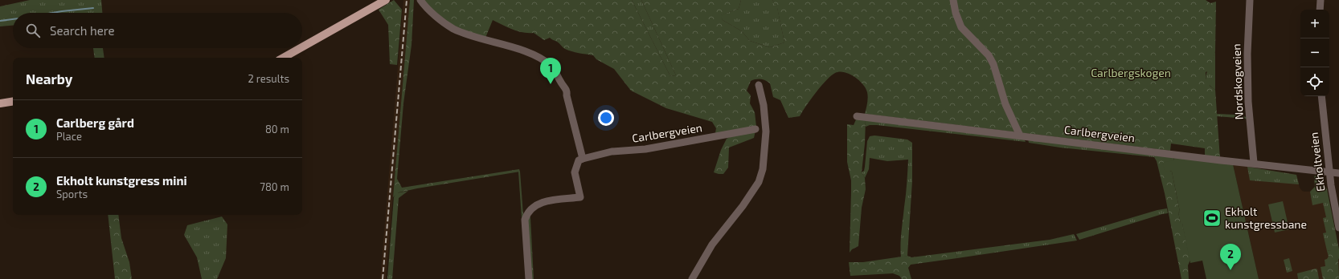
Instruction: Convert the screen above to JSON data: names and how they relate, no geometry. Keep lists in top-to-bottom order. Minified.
{"streets":{"street":["Nordskogveien","Carlbergveien","Ekholtveien"]},"crossings":[["Nordskogveien","Carlbergveien"],["Carlbergveien","Ekholtveien"]],"parks":["Carlbergskogen"],"places":{"sports":["Ekholt kunstgressbane"]},"page":{"map_buttons":["+","−"],"search":"Search here","pins":["1","2"],"heading":["Nearby","2 results"],"list":[{"mark":"1","name":"Carlberg gård","note":"Place","value":"80 m"},{"mark":"2","name":"Ekholt kunstgress mini","note":"Sports","value":"780 m"}]}}
